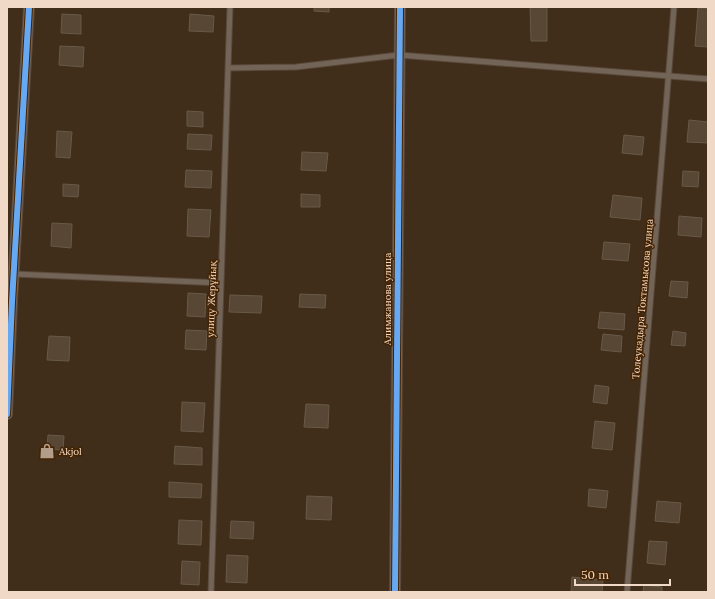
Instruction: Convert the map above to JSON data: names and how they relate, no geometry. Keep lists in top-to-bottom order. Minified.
{"streets":{"street":["Алимжанова улица"],"lane":["улицу Жерұйық","Толеукадыра Токтамысова улица"]},"places":{"shop":["Akjol"]},"scale_bar":"50 m"}
